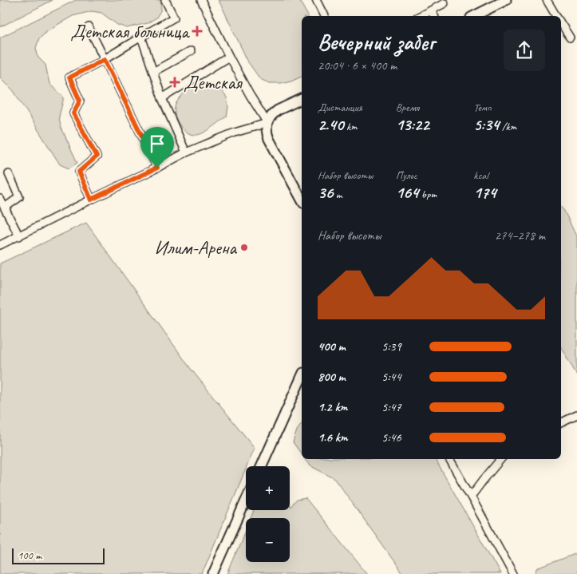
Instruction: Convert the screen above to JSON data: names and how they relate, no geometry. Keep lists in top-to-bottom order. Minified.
{"places":{"health":["Детская больница","Детская"],"other":["Илим-Арена"]},"scale_bar":"100 m","page":{"heading":["Вечерний забег","20:04 · 6 × 400 m"],"stats":[["Дистанция","2.40 km"],["Время","13:22"],["Темп","5:34 /km"],["Набор высоты","36 m"],["Пульс","164 bpm"],["kcal","174"]],"chart":["Набор высоты","274–278 m"],"list":[{"name":"400 m","note":"5:39"},{"name":"800 m","note":"5:44"},{"name":"1.2 km","note":"5:47"},{"name":"1.6 km","note":"5:46"}],"map_buttons":["+","−"],"scale":"100 m"}}
